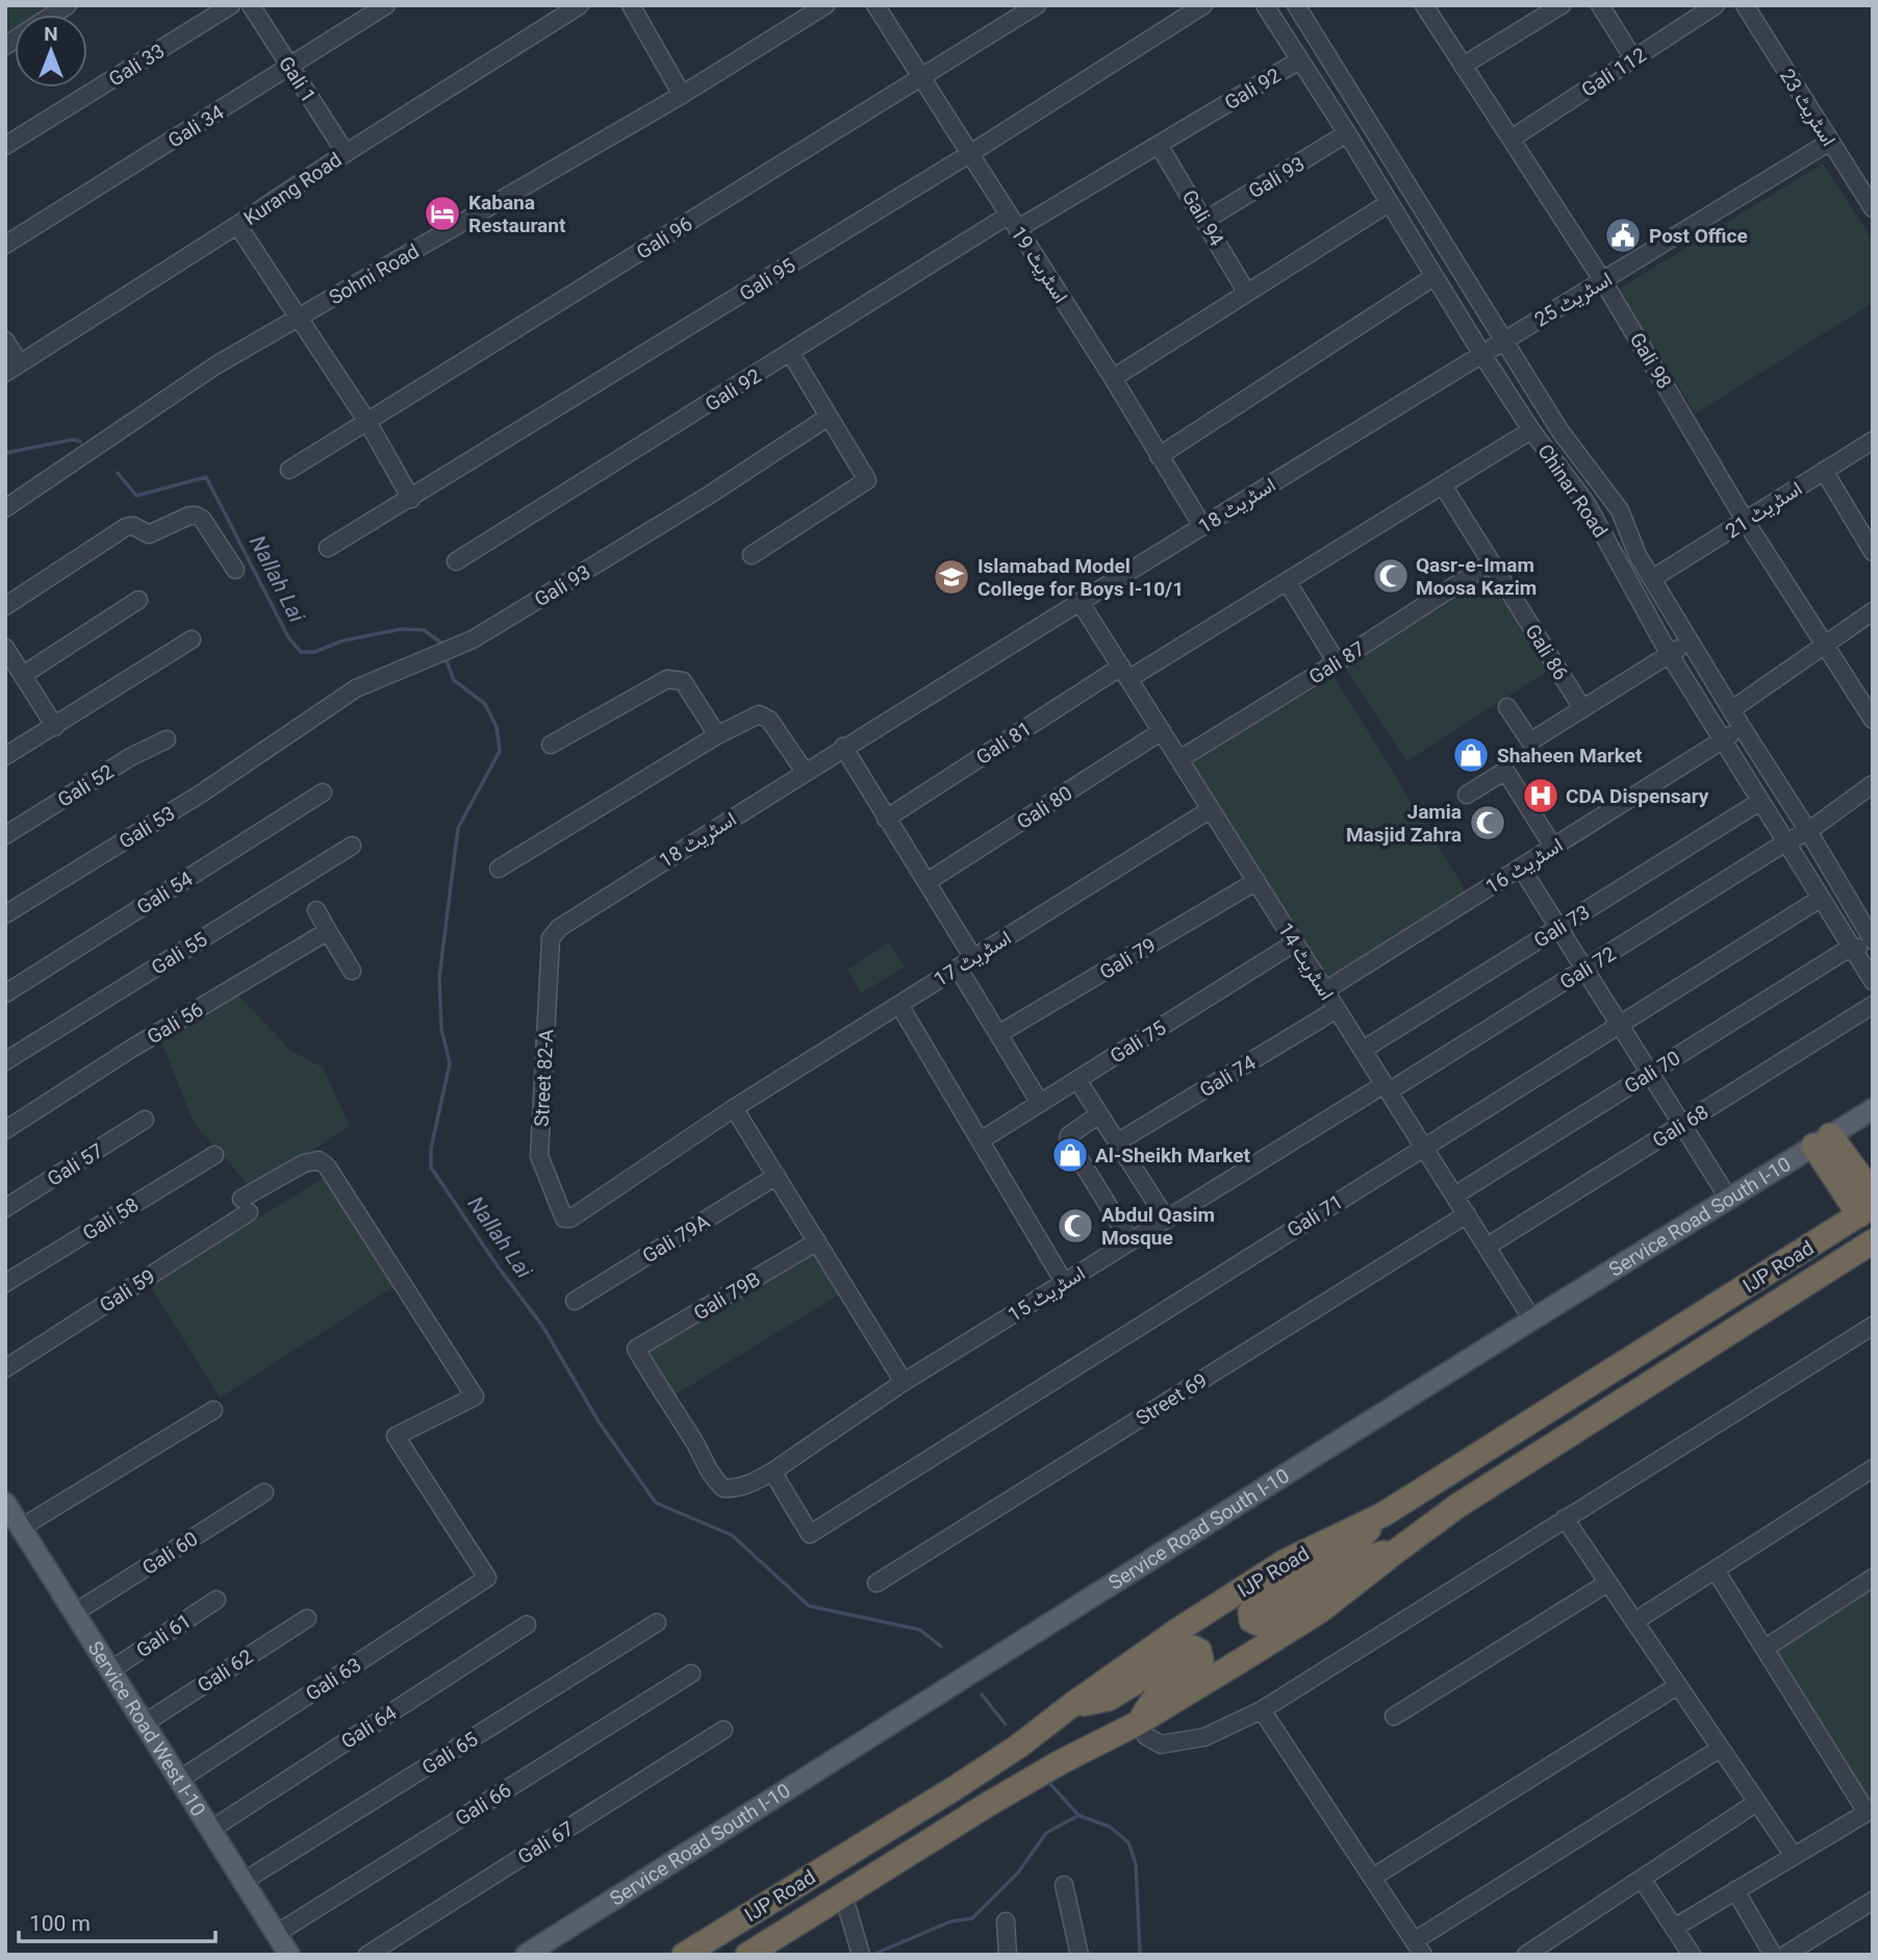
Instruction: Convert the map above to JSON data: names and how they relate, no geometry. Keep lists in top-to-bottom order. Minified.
{"streets":{"highway":["IJP Road"],"main road":["Service Road South I-10","Service Road West I-10"],"street":["Gali 33","Gali 112","Gali 1","Gali 92","اسٹریٹ 23","Gali 34","Gali 93","Kurang Road","Gali 94","Gali 96","اسٹریٹ 19","Sohni Road","Gali 95","اسٹریٹ 25","Gali 98","Chinar Road","اسٹریٹ 18","اسٹریٹ 21","Gali 86","Gali 87","Gali 81","Gali 52","Gali 80","Gali 53","اسٹریٹ 16","Gali 54","Gali 73","Gali 55","اسٹریٹ 17","Gali 79","اسٹریٹ 14","Gali 72","Gali 56","Gali 75","Gali 70","Gali 74","Street 82-A","Gali 68","Gali 57","Gali 71","Gali 58","Gali 79A","Gali 59","اسٹریٹ 15","Gali 79B","Street 69","Gali 60","Gali 61","Gali 62","Gali 63","Gali 64","Gali 65","Gali 66","Gali 67"]},"crossings":[["Gali 112","Gali 98"],["Gali 1","Gali 34"],["Gali 1","Kurang Road"],["Gali 92","Gali 94"],["Gali 92","اسٹریٹ 19"],["Gali 92","Chinar Road"],["اسٹریٹ 23","اسٹریٹ 25"],["Gali 93","Gali 94"],["Gali 93","Chinar Road"],["Gali 93","Gali 53"],["Gali 96","اسٹریٹ 19"],["اسٹریٹ 19","Gali 95"],["اسٹریٹ 19","اسٹریٹ 18"],["اسٹریٹ 25","Gali 98"],["اسٹریٹ 25","Chinar Road"],["اسٹریٹ 25","اسٹریٹ 18"],["Gali 98","اسٹریٹ 21"],["Chinar Road","اسٹریٹ 18"],["Chinar Road","اسٹریٹ 21"],["Chinar Road","Gali 81"],["Chinar Road","اسٹریٹ 16"],["Chinar Road","Gali 73"],["Chinar Road","Gali 72"],["Chinar Road","Gali 70"],["Chinar Road","Gali 71"],["اسٹریٹ 18","اسٹریٹ 14"],["اسٹریٹ 18","Street 82-A"],["Gali 86","Gali 87"],["Gali 86","Gali 81"],["Gali 87","اسٹریٹ 14"],["Gali 81","اسٹریٹ 14"],["Gali 80","اسٹریٹ 14"],["اسٹریٹ 16","اسٹریٹ 14"],["Gali 73","اسٹریٹ 14"],["اسٹریٹ 17","اسٹریٹ 14"],["اسٹریٹ 17","Street 82-A"],["Gali 79","اسٹریٹ 14"],["اسٹریٹ 14","Gali 72"],["اسٹریٹ 14","Gali 75"],["اسٹریٹ 14","Gali 70"],["اسٹریٹ 14","Gali 74"],["اسٹریٹ 14","Gali 68"],["اسٹریٹ 14","Gali 71"],["اسٹریٹ 14","Service Road South I-10"],["اسٹریٹ 14","اسٹریٹ 15"],["اسٹریٹ 14","Street 69"],["Gali 72","اسٹریٹ 15"],["Gali 71","اسٹریٹ 15"],["Gali 59","Gali 63"],["اسٹریٹ 15","Gali 79B"],["Gali 60","Service Road West I-10"],["Gali 61","Service Road West I-10"],["Gali 62","Service Road West I-10"],["Gali 63","Service Road West I-10"],["Gali 64","Service Road West I-10"],["Service Road West I-10","Gali 65"],["Service Road West I-10","Gali 66"]],"water":["Nallah Lai"],"places":{"hotel":["Kabana Restaurant"],"public building":["Post Office"],"mosque":["Qasr-e-Imam Moosa Kazim","Jamia Masjid Zahra","Abdul Qasim Mosque"],"school or university":["Islamabad Model College for Boys I-10/1"],"shop":["Shaheen Market","Al-Sheikh Market"],"hospital":["CDA Dispensary"]},"scale_bar":"100 m","north":"top"}
